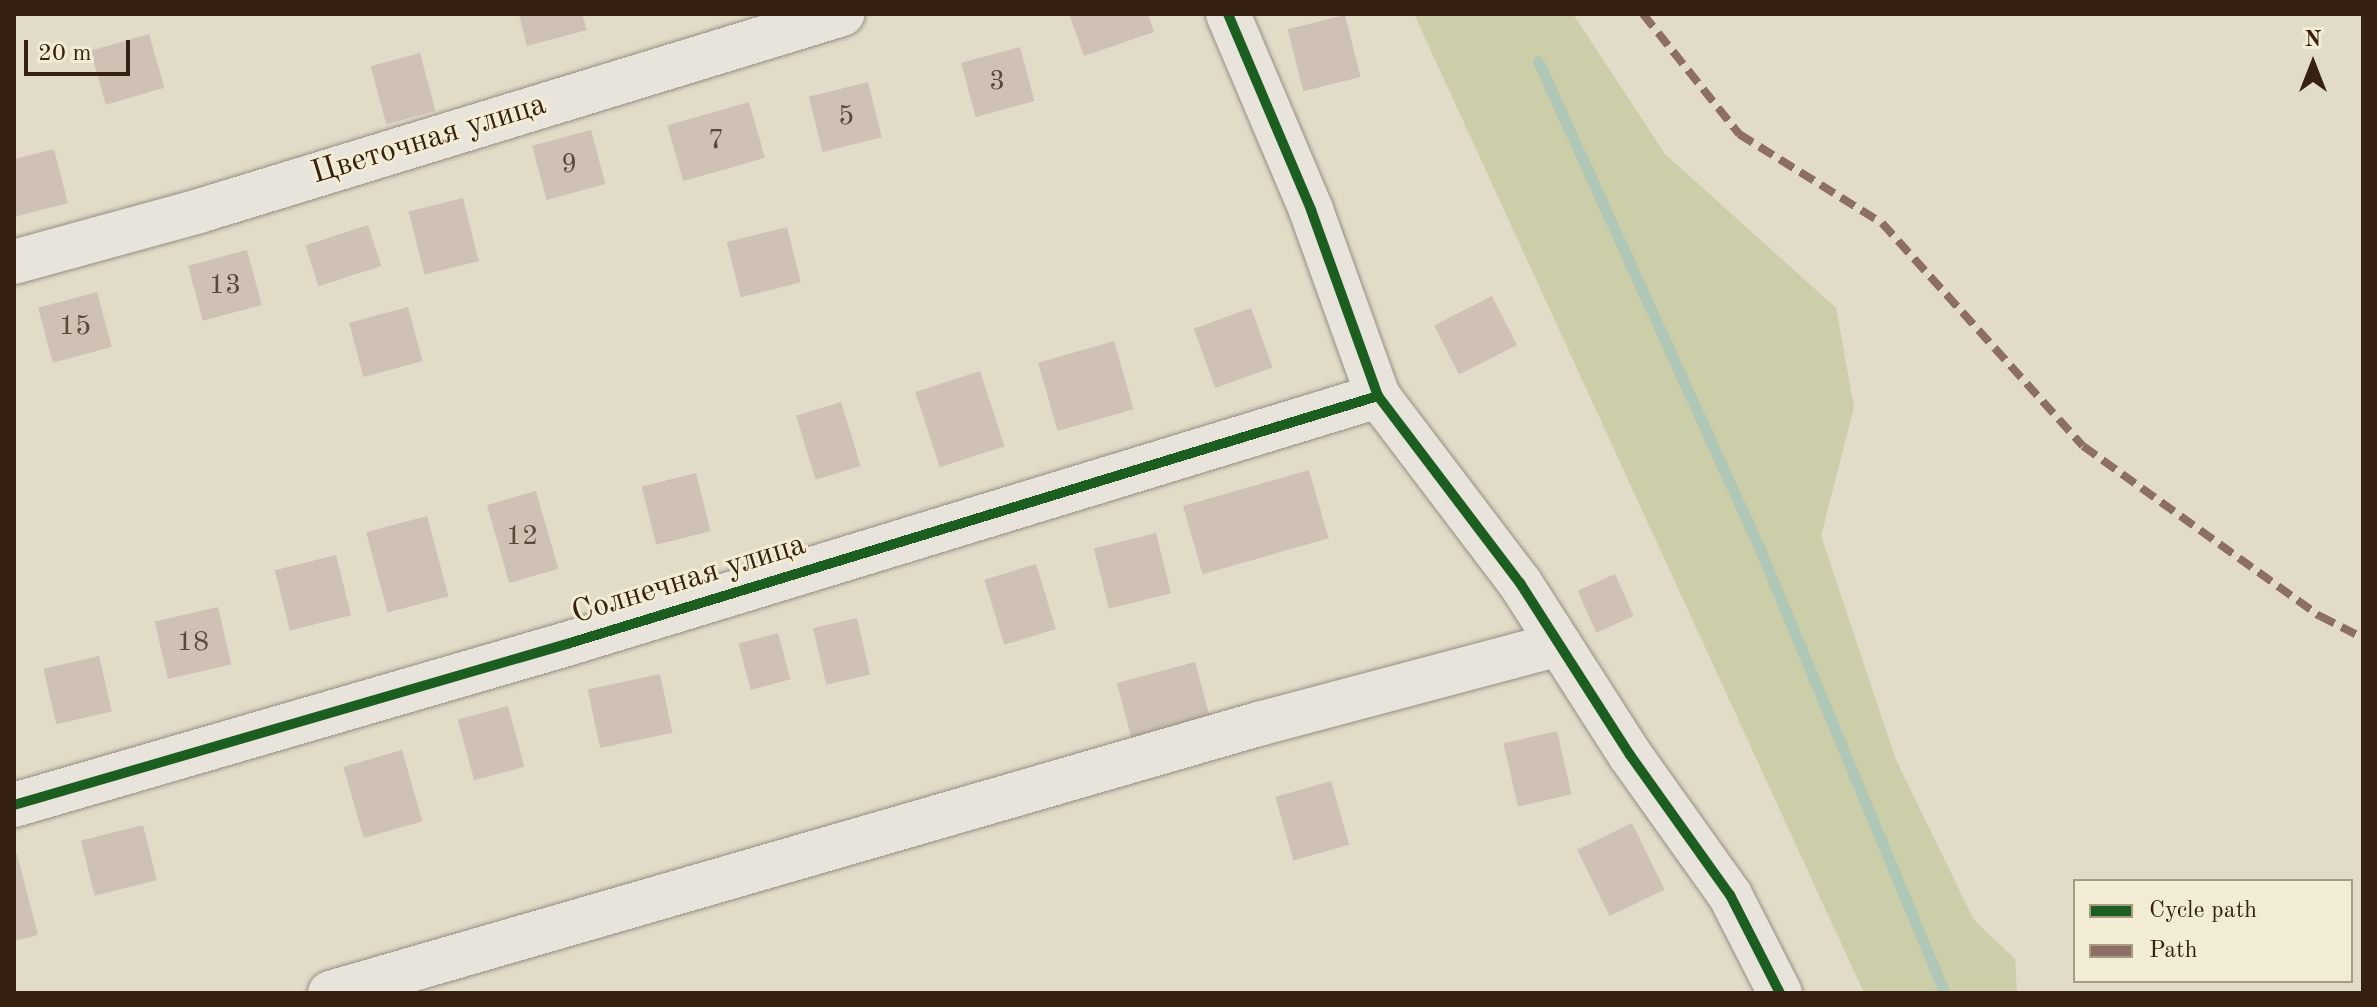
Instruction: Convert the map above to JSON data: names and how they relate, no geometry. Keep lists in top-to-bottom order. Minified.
{"streets":{"street":["Цветочная улица","Солнечная улица"]},"house_numbers":["3","5","7","9","13","15","12","18"],"legend":["Cycle path","Path"],"scale_bar":"20 m","north":"top"}
